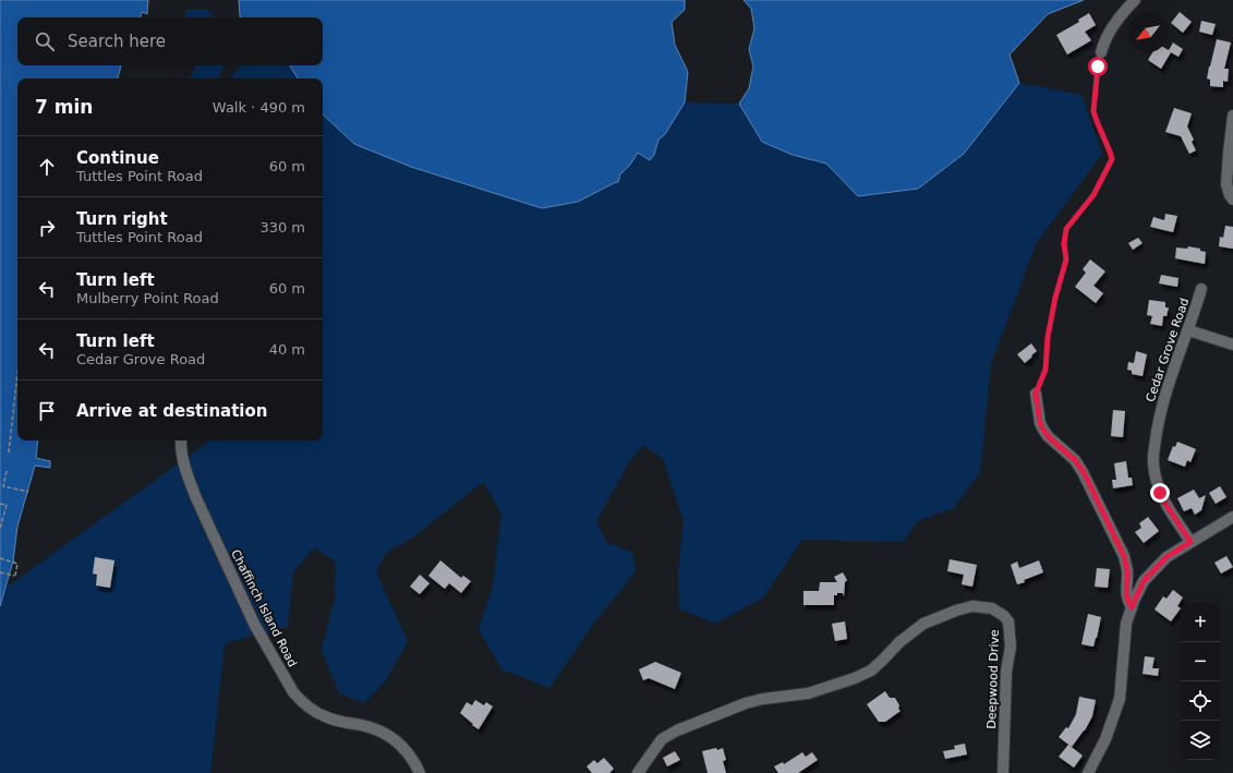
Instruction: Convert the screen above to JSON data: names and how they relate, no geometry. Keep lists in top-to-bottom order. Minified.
{"streets":{"street":["Cedar Grove Road","Chaffinch Island Road","Deepwood Drive"]},"north":"bottom left","page":{"search":"Search here","heading":["7 min","Walk · 490 m"],"list":[["Continue","Tuttles Point Road","60 m"],["Turn right","Tuttles Point Road","330 m"],["Turn left","Mulberry Point Road","60 m"],["Turn left","Cedar Grove Road","40 m"],"Arrive at destination"],"map_buttons":["+","−"]}}
